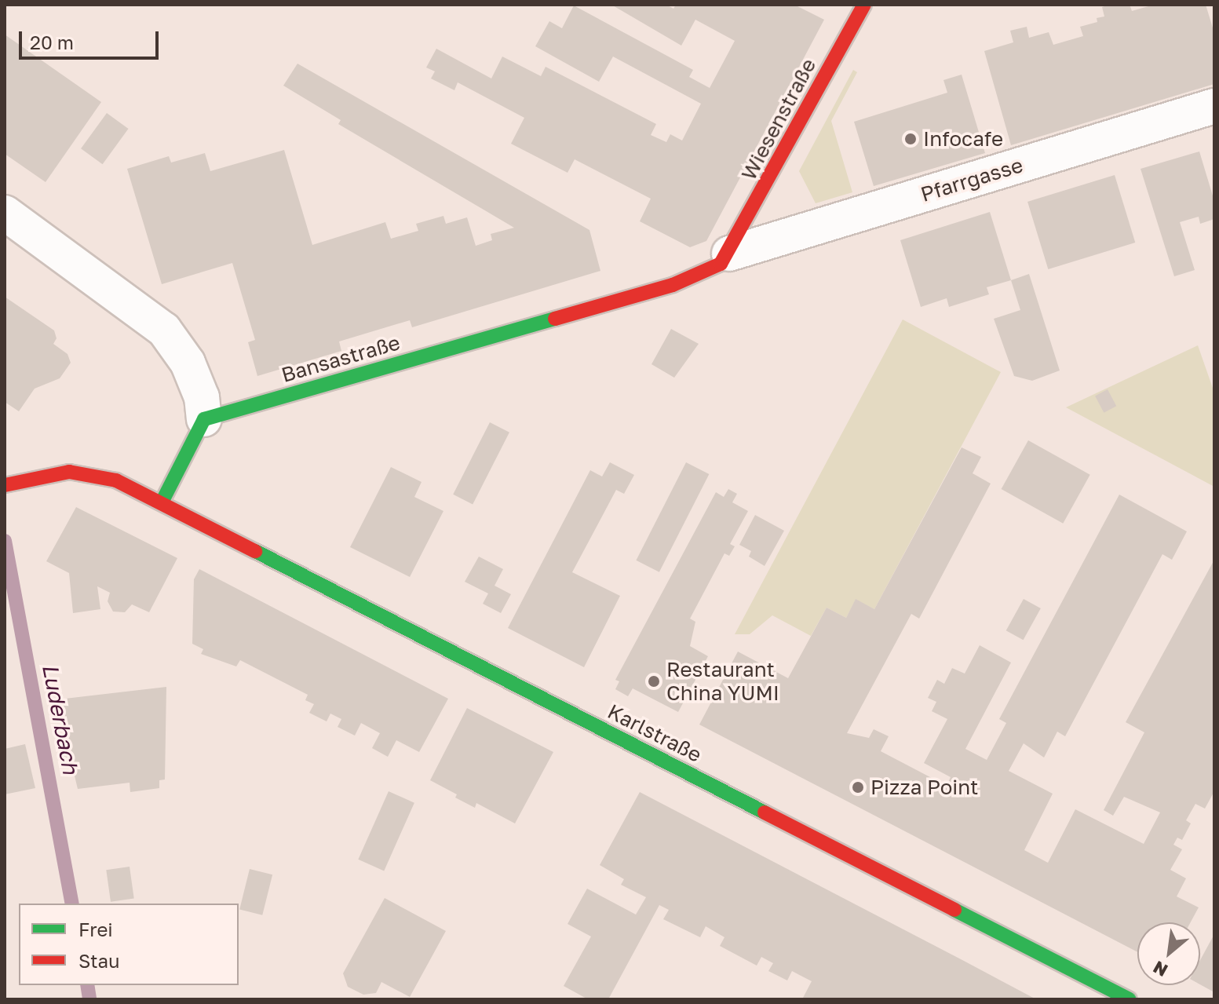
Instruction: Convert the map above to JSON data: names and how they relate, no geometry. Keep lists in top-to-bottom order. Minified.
{"streets":{"street":["Wiesenstraße","Pfarrgasse","Bansastraße","Karlstraße"]},"crossings":[["Wiesenstraße","Pfarrgasse"],["Wiesenstraße","Bansastraße"],["Pfarrgasse","Bansastraße"]],"water":["Luderbach"],"places":["Infocafe","Restaurant China YUMI","Pizza Point"],"legend":["Frei","Stau"],"scale_bar":"20 m","north":"bottom left"}
